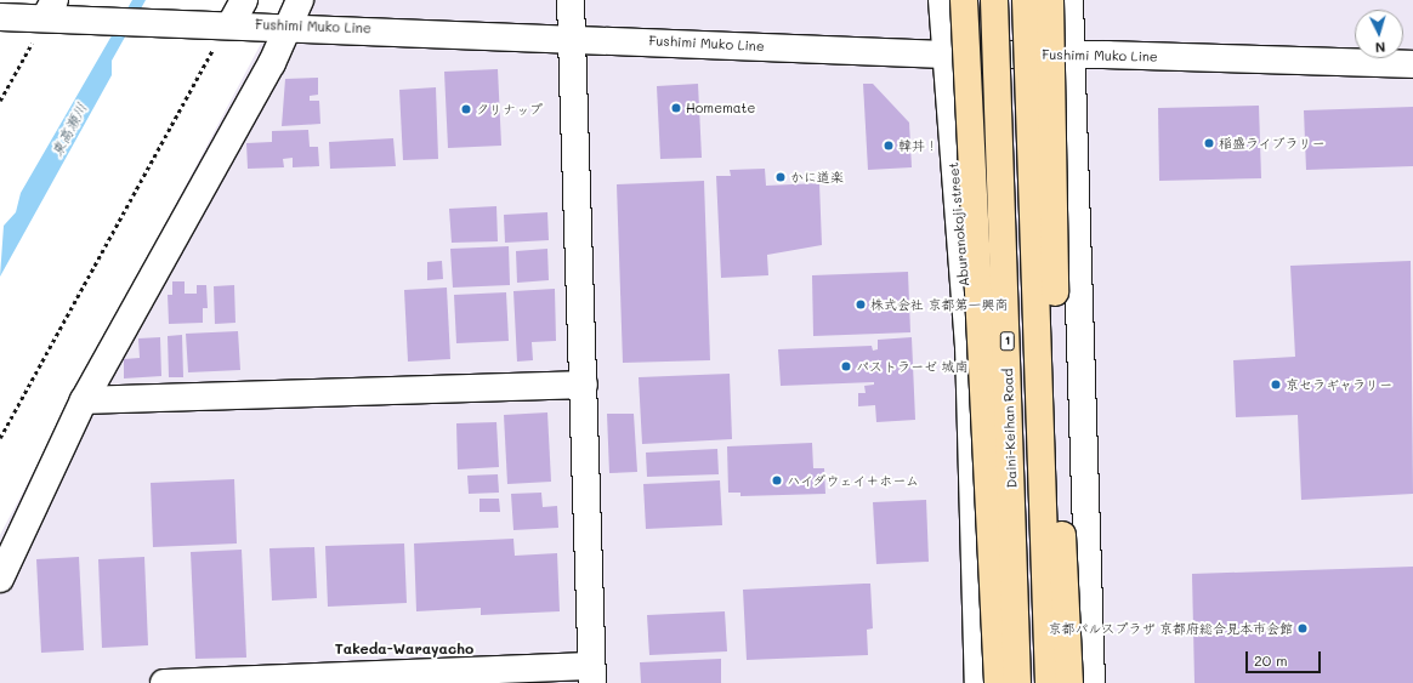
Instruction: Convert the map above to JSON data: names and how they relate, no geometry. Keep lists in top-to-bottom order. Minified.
{"streets":{"highway":["1","Daini-Keihan Road"],"street":["Fushimi Muko Line","Aburanokoji street"]},"crossings":[["Fushimi Muko Line","Aburanokoji street"]],"districts":["Takeda-Warayacho"],"water":["東高瀬川"],"places":["Homemate","クリナップ","稲盛ライブラリー","韓丼！","かに道楽","株式会社 京都第一興商","パストラーゼ 城南","京セラギャラリー","ハイダウェイ＋ホーム","京都パルスプラザ 京都府総合見本市会館"],"scale_bar":"20 m","north":"bottom"}
